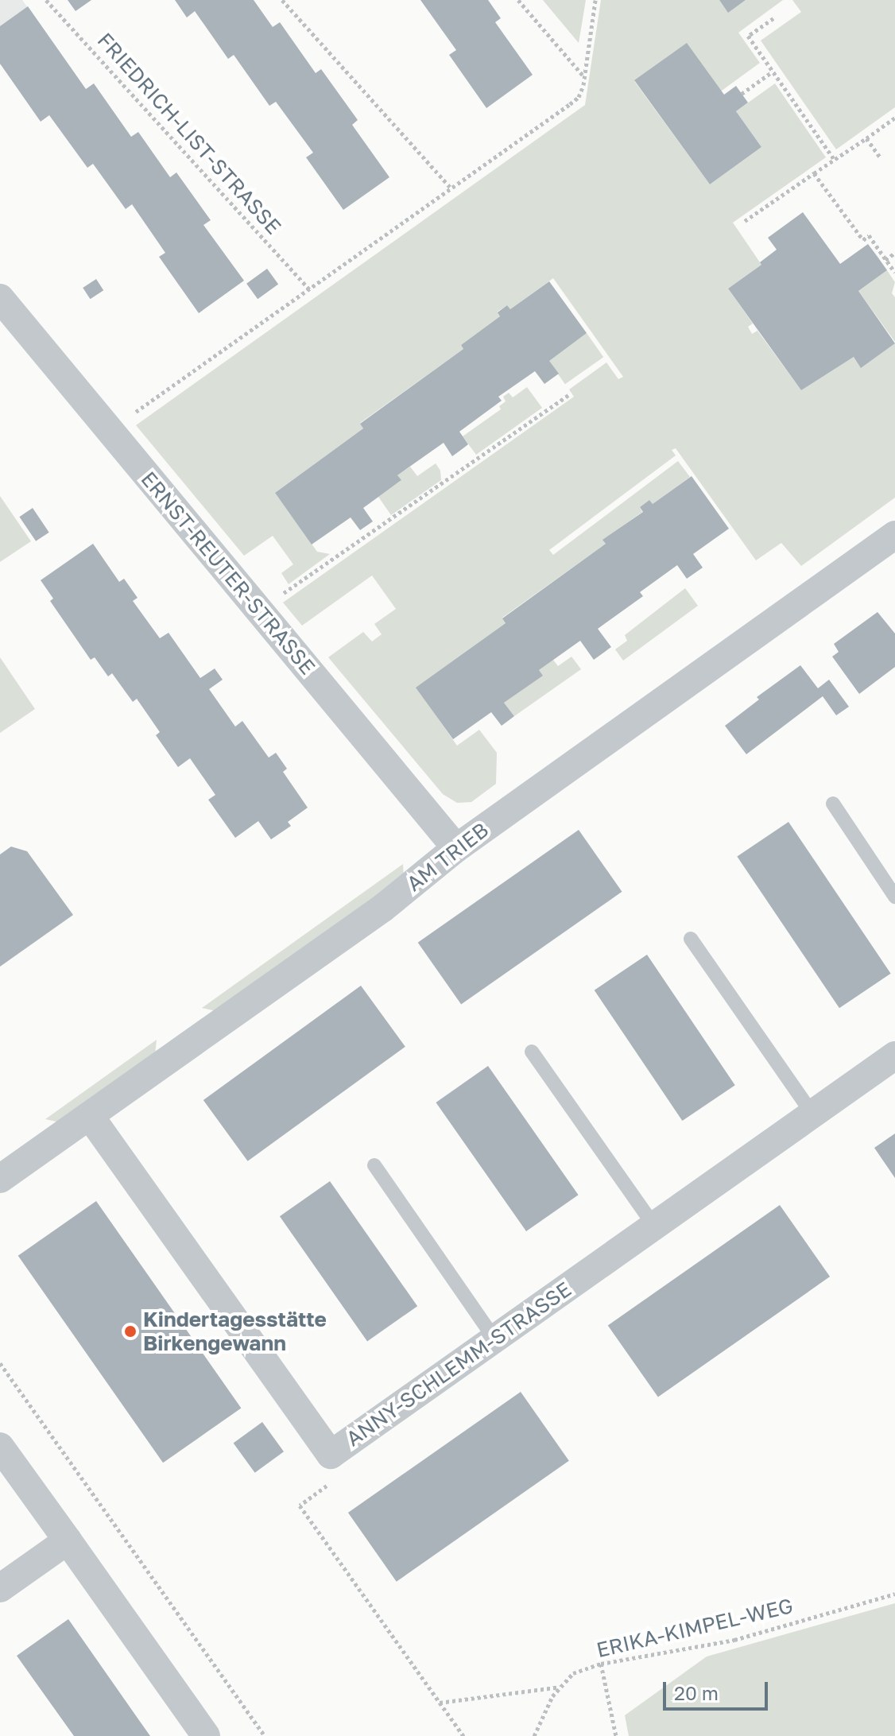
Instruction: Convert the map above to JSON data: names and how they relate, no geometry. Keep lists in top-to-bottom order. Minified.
{"streets":{"street":["ERNST-REUTER-STRASSE","AM TRIEB","ANNY-SCHLEMM-STRASSE"],"path":["FRIEDRICH-LIST-STRASSE","ERIKA-KIMPEL-WEG"]},"crossings":[["ERNST-REUTER-STRASSE","AM TRIEB"],["AM TRIEB","ANNY-SCHLEMM-STRASSE"]],"places":["Kindertagesstätte Birkengewann"],"scale_bar":"20 m"}
